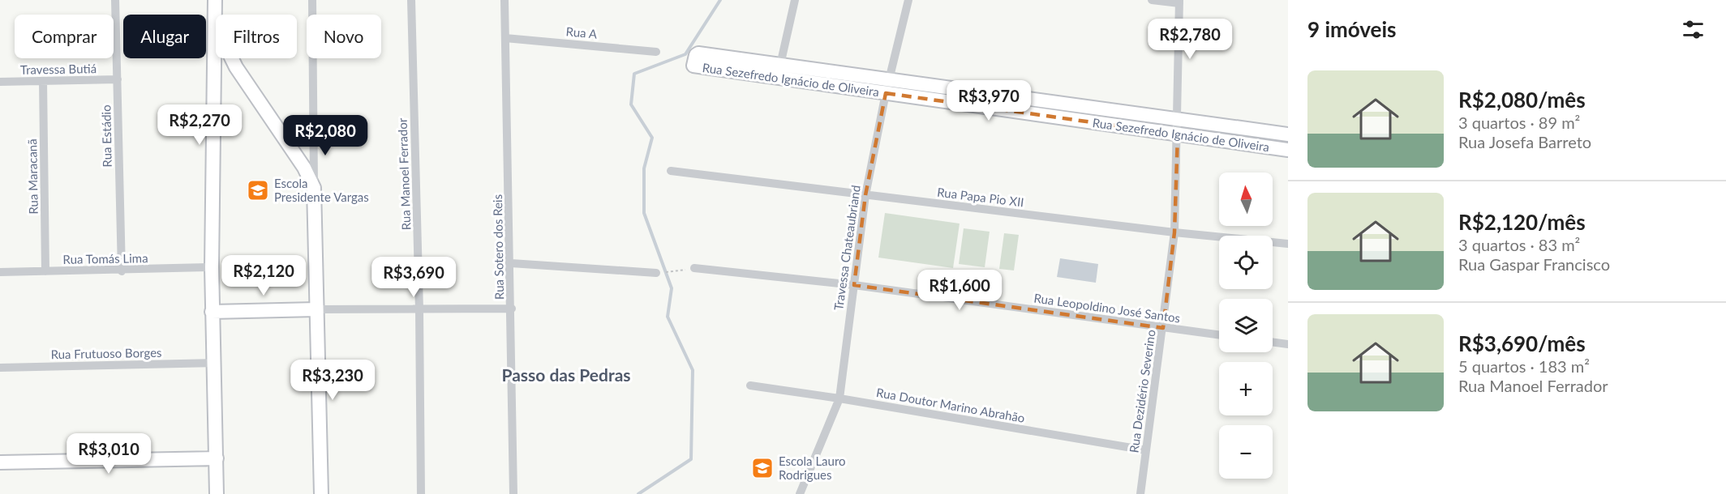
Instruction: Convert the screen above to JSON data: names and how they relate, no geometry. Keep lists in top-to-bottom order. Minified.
{"streets":{"street":["Rua A","Travessa Butiá","Rua Sezefredo Ignácio de Oliveira","Rua Estádio","Rua Manoel Ferrador","Rua Maracanã","Rua Papa Pio XII","Rua Sotero dos Reis","Travessa Chateaubriand","Rua Tomás Lima","Rua Leopoldino José Santos","Rua Frutuoso Borges","Rua Dezidério Severino","Rua Doutor Marino Abrahão"]},"crossings":[["Rua A","Rua Sotero dos Reis"],["Travessa Butiá","Rua Estádio"],["Travessa Butiá","Rua Maracanã"],["Rua Sezefredo Ignácio de Oliveira","Travessa Chateaubriand"],["Rua Sezefredo Ignácio de Oliveira","Rua Dezidério Severino"],["Rua Estádio","Rua Tomás Lima"],["Rua Maracanã","Rua Tomás Lima"],["Rua Papa Pio XII","Travessa Chateaubriand"],["Rua Papa Pio XII","Rua Dezidério Severino"],["Travessa Chateaubriand","Rua Leopoldino José Santos"],["Travessa Chateaubriand","Rua Doutor Marino Abrahão"],["Rua Leopoldino José Santos","Rua Dezidério Severino"],["Rua Dezidério Severino","Rua Doutor Marino Abrahão"]],"districts":["Passo das Pedras"],"places":{"school or university":["Escola Presidente Vargas","Escola Lauro Rodrigues"]},"north":"top","page":{"heading":"9 imóveis","chip":["Comprar","Alugar","Filtros","Novo"],"price":["R$2,780","R$3,970","R$2,270","R$2,080","R$2,120","R$3,690","R$1,600","R$3,230","R$3,010"],"list":[{"name":"R$2,080/mês","note":"3 quartos · 89 m² · Rua Josefa Barreto"},{"name":"R$2,120/mês","note":"3 quartos · 83 m² · Rua Gaspar Francisco"},{"name":"R$3,690/mês","note":"5 quartos · 183 m² · Rua Manoel Ferrador"}],"map_buttons":["+","−"]}}
